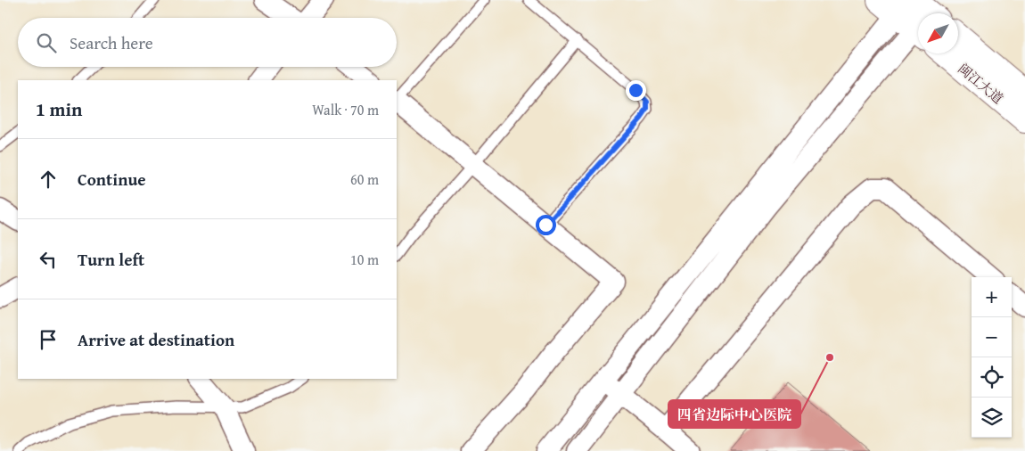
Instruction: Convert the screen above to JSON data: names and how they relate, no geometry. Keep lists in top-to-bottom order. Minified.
{"streets":{"street":["闽江大道"]},"places":["四省边际中心医院"],"north":"bottom left","page":{"search":"Search here","heading":["1 min","Walk · 70 m"],"list":[["Continue","60 m"],["Turn left","10 m"],"Arrive at destination"],"map_buttons":["+","−"]}}
